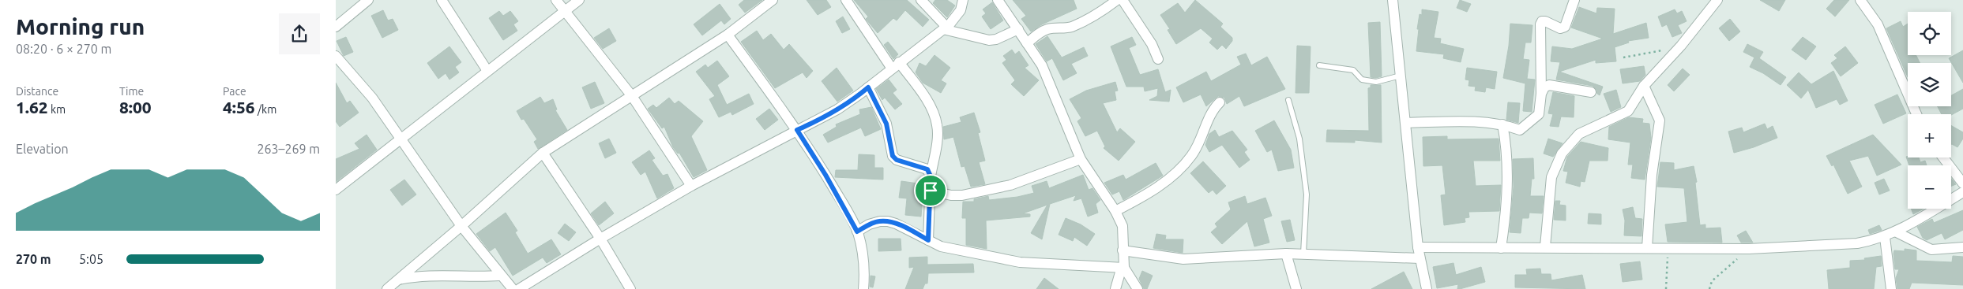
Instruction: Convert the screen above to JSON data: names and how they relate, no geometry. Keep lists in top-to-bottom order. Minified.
{"page":{"heading":["Morning run","08:20 · 6 × 270 m"],"map_buttons":["+","−"],"stats":[["Distance","1.62 km"],["Time","8:00"],["Pace","4:56 /km"]],"chart":["Elevation","263–269 m"],"list":[{"name":"270 m","note":"5:05"}]}}
